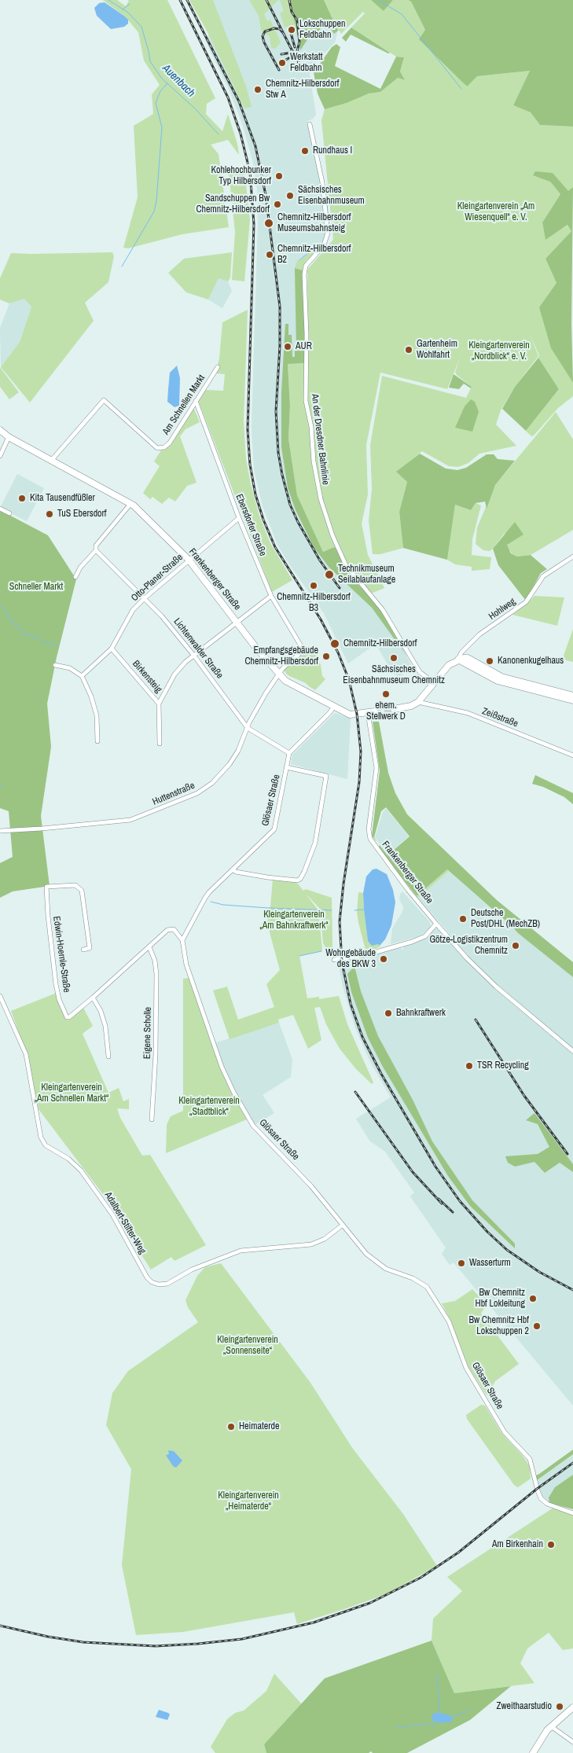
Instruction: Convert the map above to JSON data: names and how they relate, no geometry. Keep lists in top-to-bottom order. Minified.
{"streets":{"main road":["Frankenberger Straße"],"street":["Am Schnellen Markt","An der Dresdner Bahnlinie","Ebersdorfer Straße","Otto-Planer-Straße","Hohlweg","Lichtenwalder Straße","Birkensteig","Zeißstraße","Huttenstraße","Glösaer Straße","Edwin-Hoernle-Straße","Eigene Scholle","Adalbert-Stifter-Weg"]},"crossings":[["Am Schnellen Markt","Ebersdorfer Straße"],["Am Schnellen Markt","Frankenberger Straße"],["Ebersdorfer Straße","Otto-Planer-Straße"],["Ebersdorfer Straße","Huttenstraße"],["Otto-Planer-Straße","Frankenberger Straße"],["Otto-Planer-Straße","Lichtenwalder Straße"],["Otto-Planer-Straße","Birkensteig"],["Frankenberger Straße","Huttenstraße"],["Lichtenwalder Straße","Huttenstraße"],["Lichtenwalder Straße","Glösaer Straße"],["Glösaer Straße","Edwin-Hoernle-Straße"],["Glösaer Straße","Adalbert-Stifter-Weg"],["Edwin-Hoernle-Straße","Eigene Scholle"]],"water":["Auenbach"],"parks":["Kleingartenverein „Am Wiesenquell“ e. V.","Kleingartenverein „Nordblick“ e. V.","Schneller Markt","Kleingartenverein „Am Bahnkraftwerk“","Kleingartenverein „Am Schnellen Markt“","Kleingartenverein „Stadtblick“","Kleingartenverein „Sonnenseite“","Kleingartenverein „Heimaterde“"],"places":["Lokschuppen Feldbahn","Werkstatt Feldbahn","Chemnitz-Hilbersdorf Stw A","Rundhaus I","Kohlehochbunker Typ Hilbersdorf","Sächsisches Eisenbahnmuseum","Sandschuppen Bw Chemnitz-Hilbersdorf","Chemnitz-Hilbersdorf Museumsbahnsteig","Chemnitz-Hilbersdorf B2","AUR","Gartenheim Wohlfahrt","Kita Tausendfüßler","TuS Ebersdorf","Technikmuseum Seilablaufanlage","Chemnitz-Hilbersdorf B3","Chemnitz-Hilbersdorf","Empfangsgebäude Chemnitz-Hilbersdorf","Sächsisches Eisenbahnmuseum Chemnitz","Kanonenkugelhaus","ehem. Stellwerk D","Deutsche Post/DHL (MechZB)","Götze-Logistikzentrum Chemnitz","Wohngebäude des BKW 3","Bahnkraftwerk","TSR Recycling","Wasserturm","Bw Chemnitz Hbf Lokleitung","Bw Chemnitz Hbf Lokschuppen 2","Heimaterde","Am Birkenhain","Zweithaarstudio"]}
